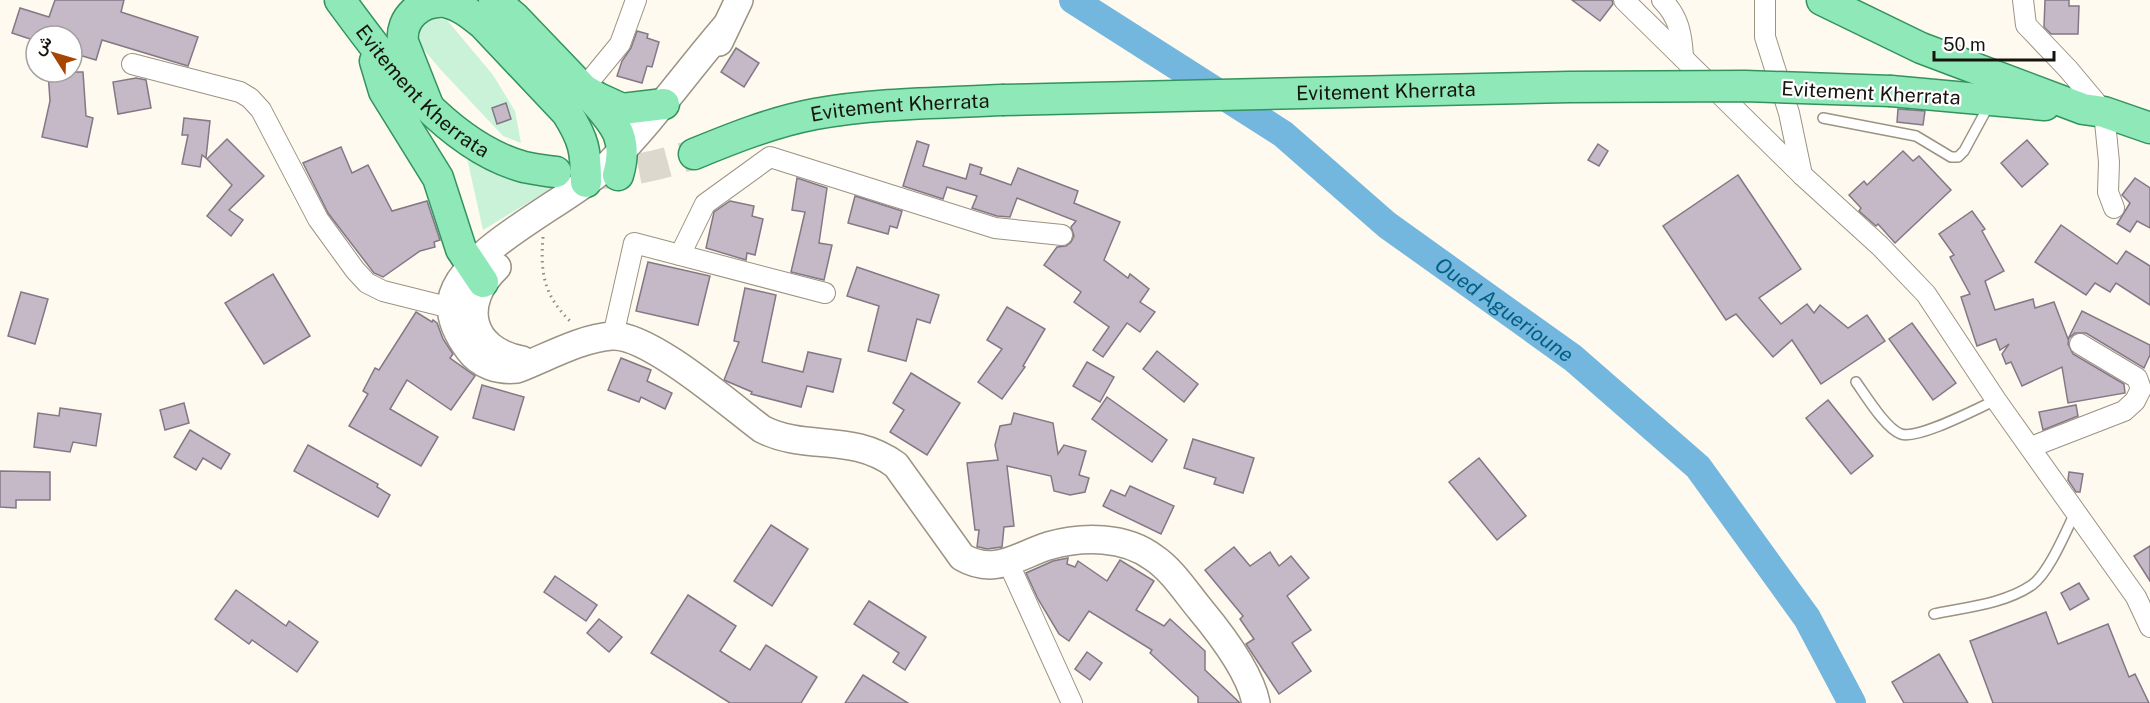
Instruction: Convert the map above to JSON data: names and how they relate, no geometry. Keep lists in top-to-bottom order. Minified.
{"streets":{"main road":["Evitement Kherrata"]},"water":["Oued Aguerioune"],"scale_bar":"50 m","north":"top left"}
